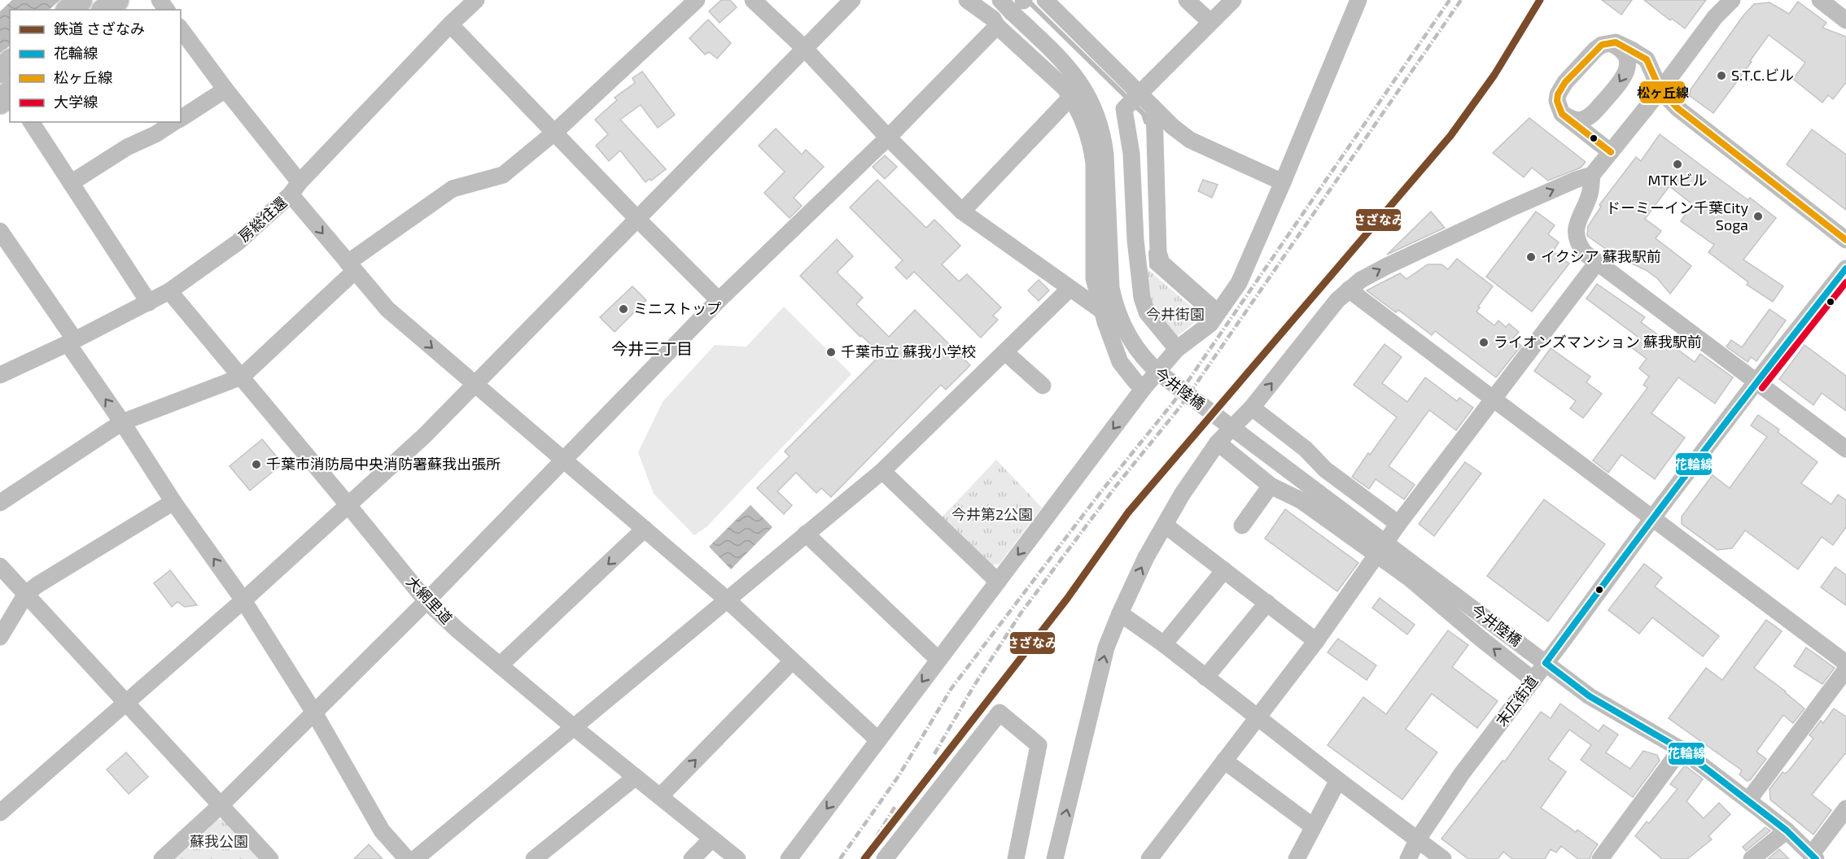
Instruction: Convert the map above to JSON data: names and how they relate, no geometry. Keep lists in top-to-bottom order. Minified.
{"streets":{"street":["房総往還","今井陸橋","大網里道","末広街道"]},"crossings":[["房総往還","大網里道"],["今井陸橋","末広街道"]],"districts":["今井三丁目"],"parks":["今井街園","今井第2公園","蘇我公園"],"places":["S.T.C.ビル","MTKビル","ドーミーイン千葉City Soga","イクシア 蘇我駅前","ミニストップ","ライオンズマンション 蘇我駅前","千葉市立 蘇我小学校","千葉市消防局中央消防署蘇我出張所"],"lines":["rail line さざなみ","transit line 松ヶ丘線","transit line 花輪線","transit line 大学線"],"legend":["鉄道 さざなみ","花輪線","松ヶ丘線","大学線"]}
